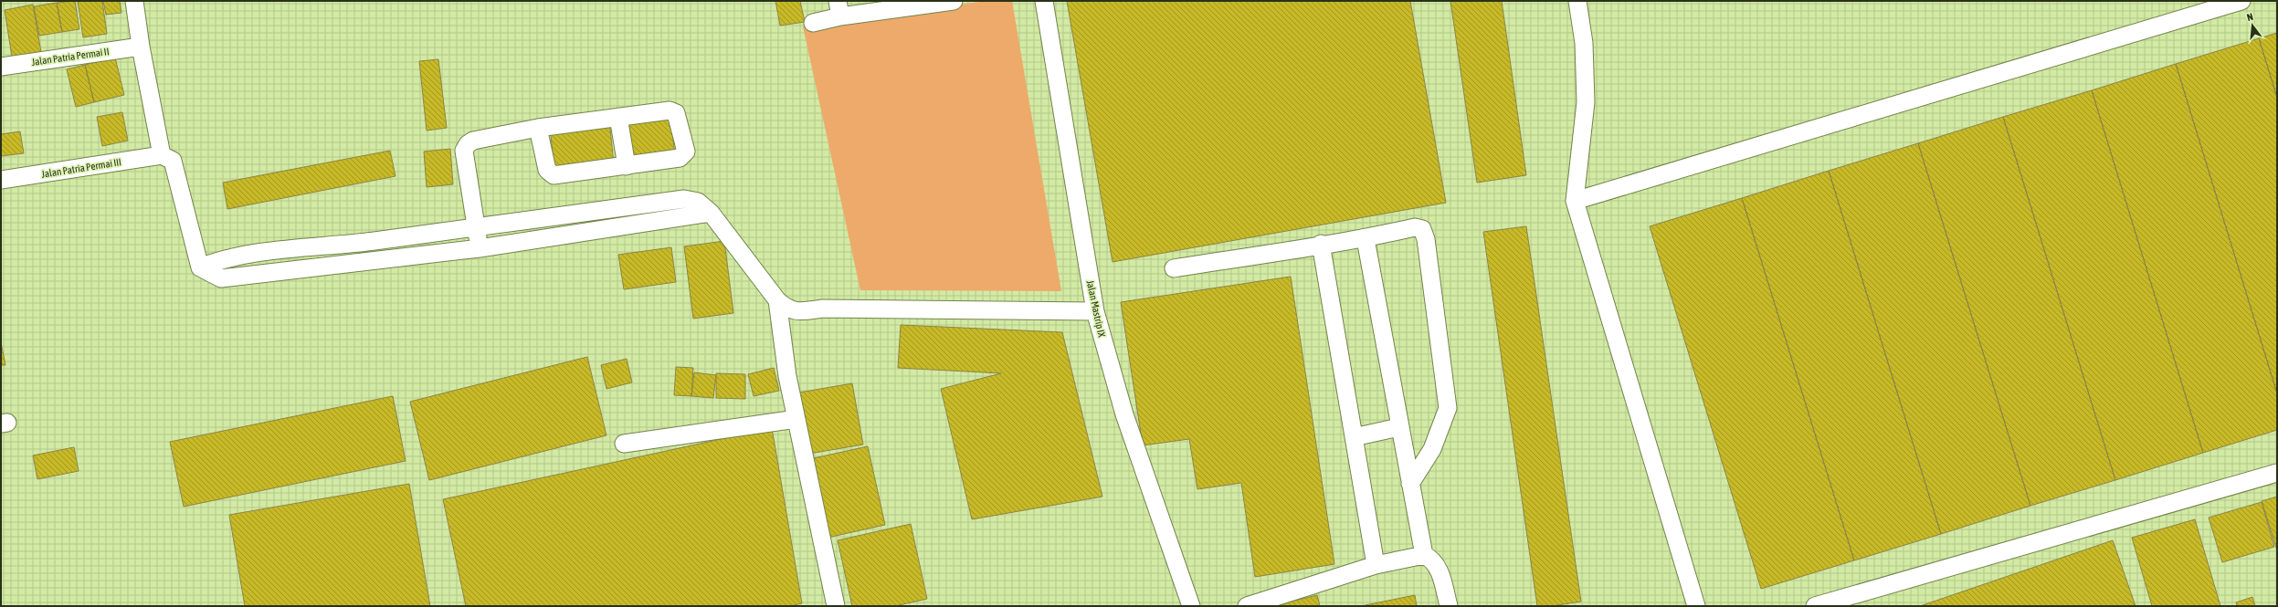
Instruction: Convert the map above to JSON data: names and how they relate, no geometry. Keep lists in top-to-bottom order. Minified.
{"streets":{"street":["Jalan Patria Permai II","Jalan Patria Permai III","Jalan Mastrip IX"]},"north":"top"}
